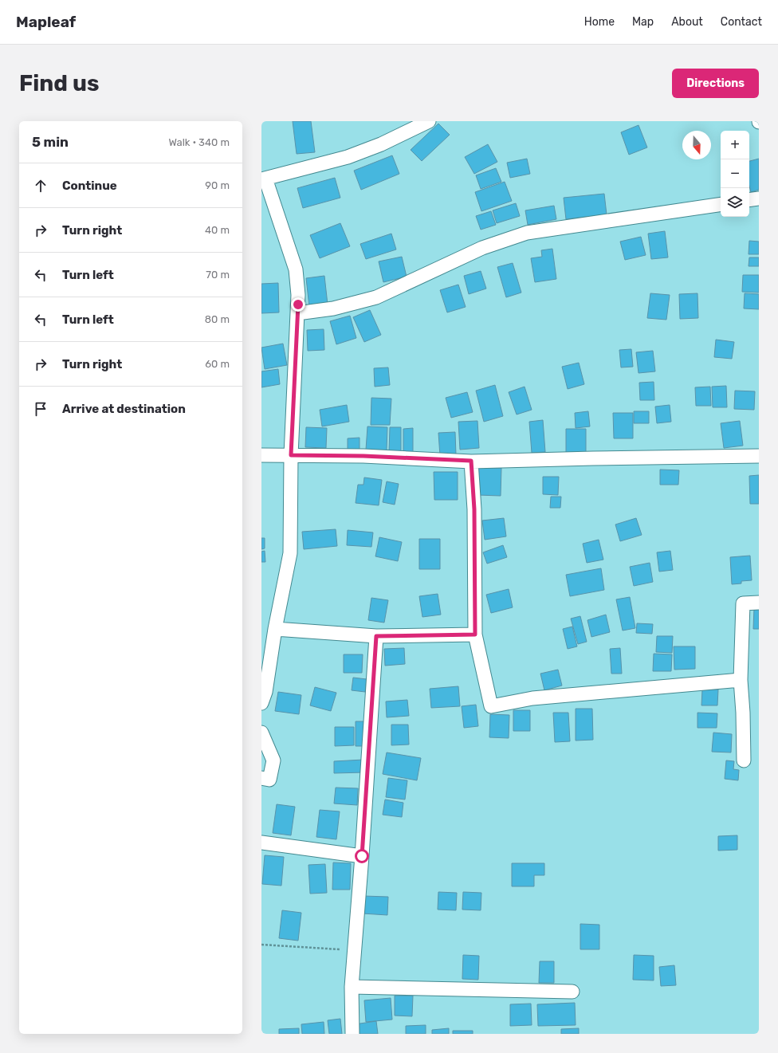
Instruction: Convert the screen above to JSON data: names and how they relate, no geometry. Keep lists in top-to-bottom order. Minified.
{"north":"bottom","page":{"header":"Mapleaf","nav":["Home","Map","About","Contact"],"buttons":"Directions","title":"Find us","heading":["5 min","Walk · 340 m"],"map_buttons":["+","−"],"list":[["Continue","90 m"],["Turn right","40 m"],["Turn left","70 m"],["Turn left","80 m"],["Turn right","60 m"],"Arrive at destination"]}}
